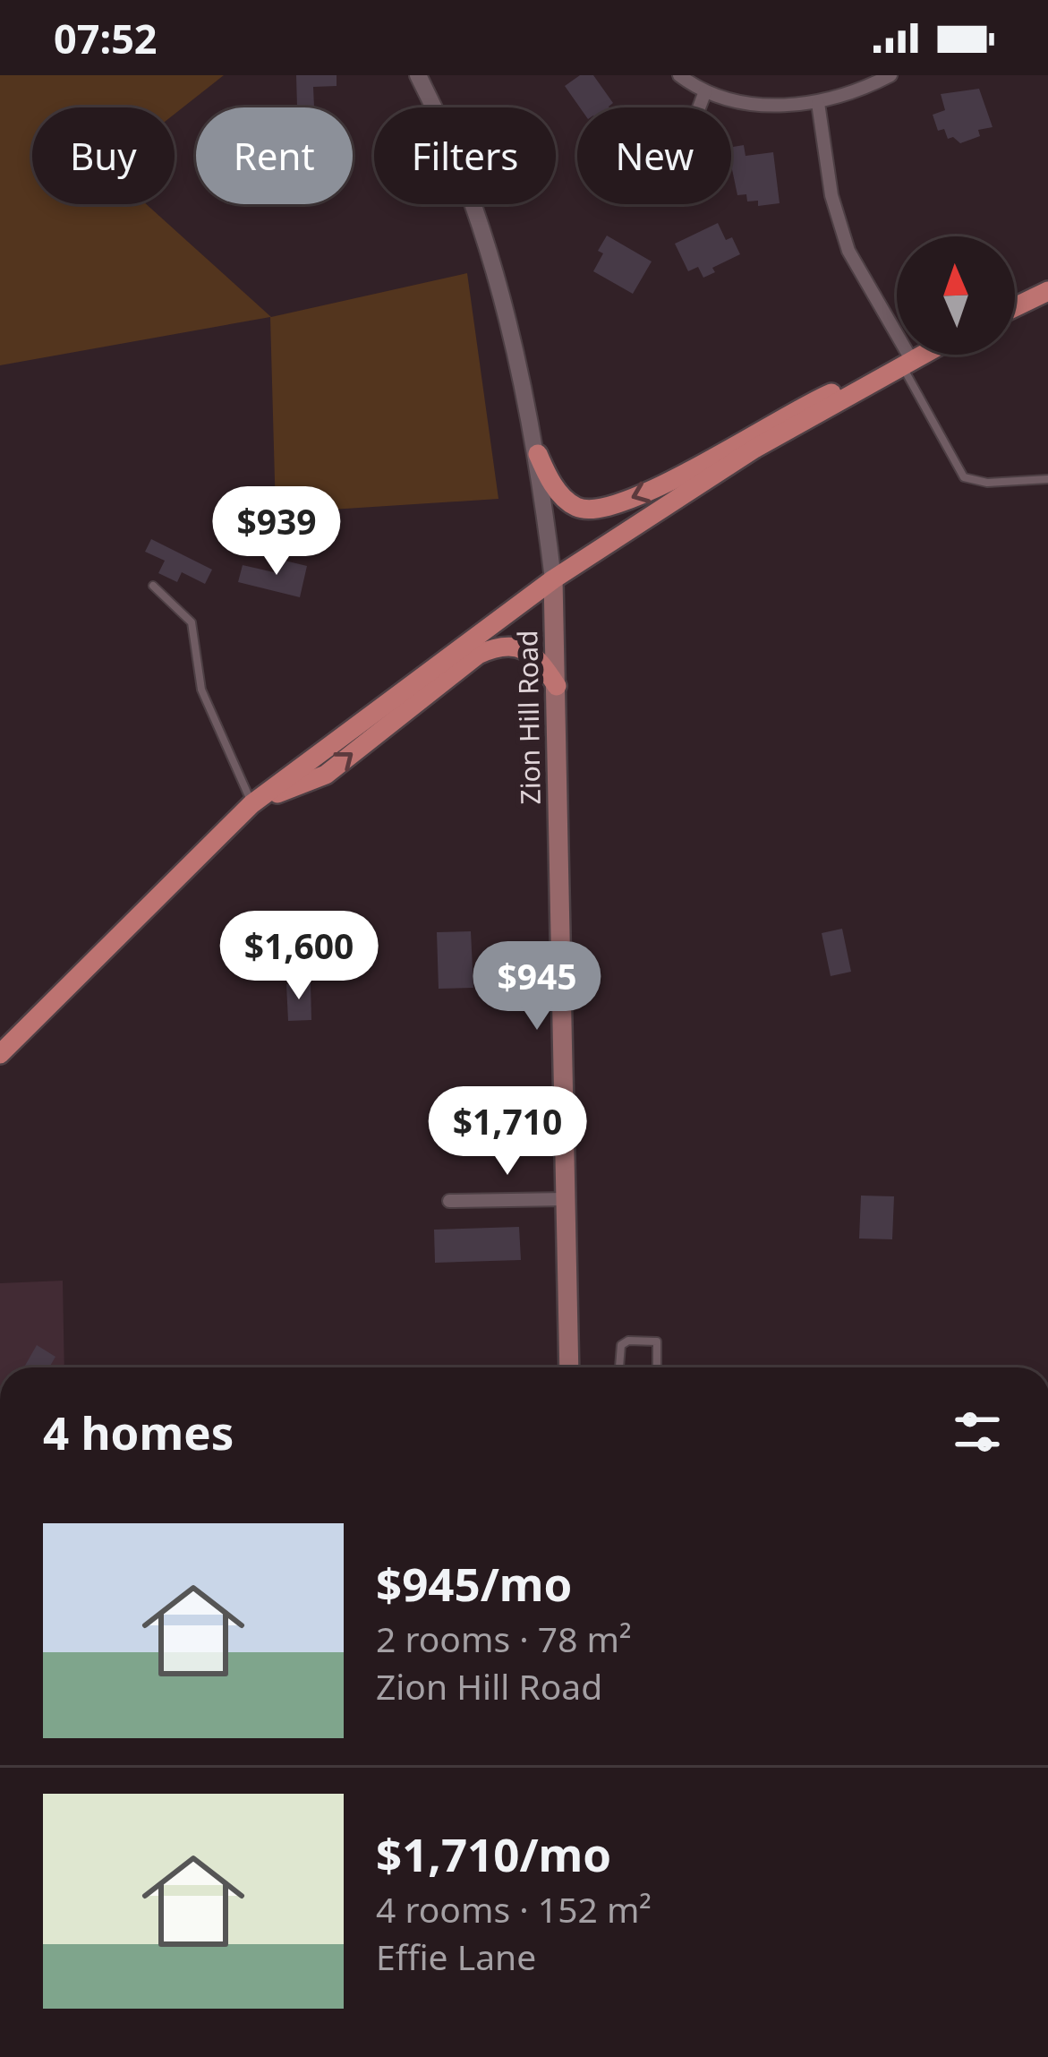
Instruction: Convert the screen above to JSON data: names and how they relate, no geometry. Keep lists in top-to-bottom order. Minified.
{"streets":{"main road":["Zion Hill Road"]},"north":"top","page":{"status":"07:52","chip":["Buy","Rent","Filters","New"],"price":["$939","$1,600","$945","$1,710"],"heading":"4 homes","list":[{"name":"$945/mo","note":"2 rooms · 78 m² · Zion Hill Road"},{"name":"$1,710/mo","note":"4 rooms · 152 m² · Effie Lane"}]}}
